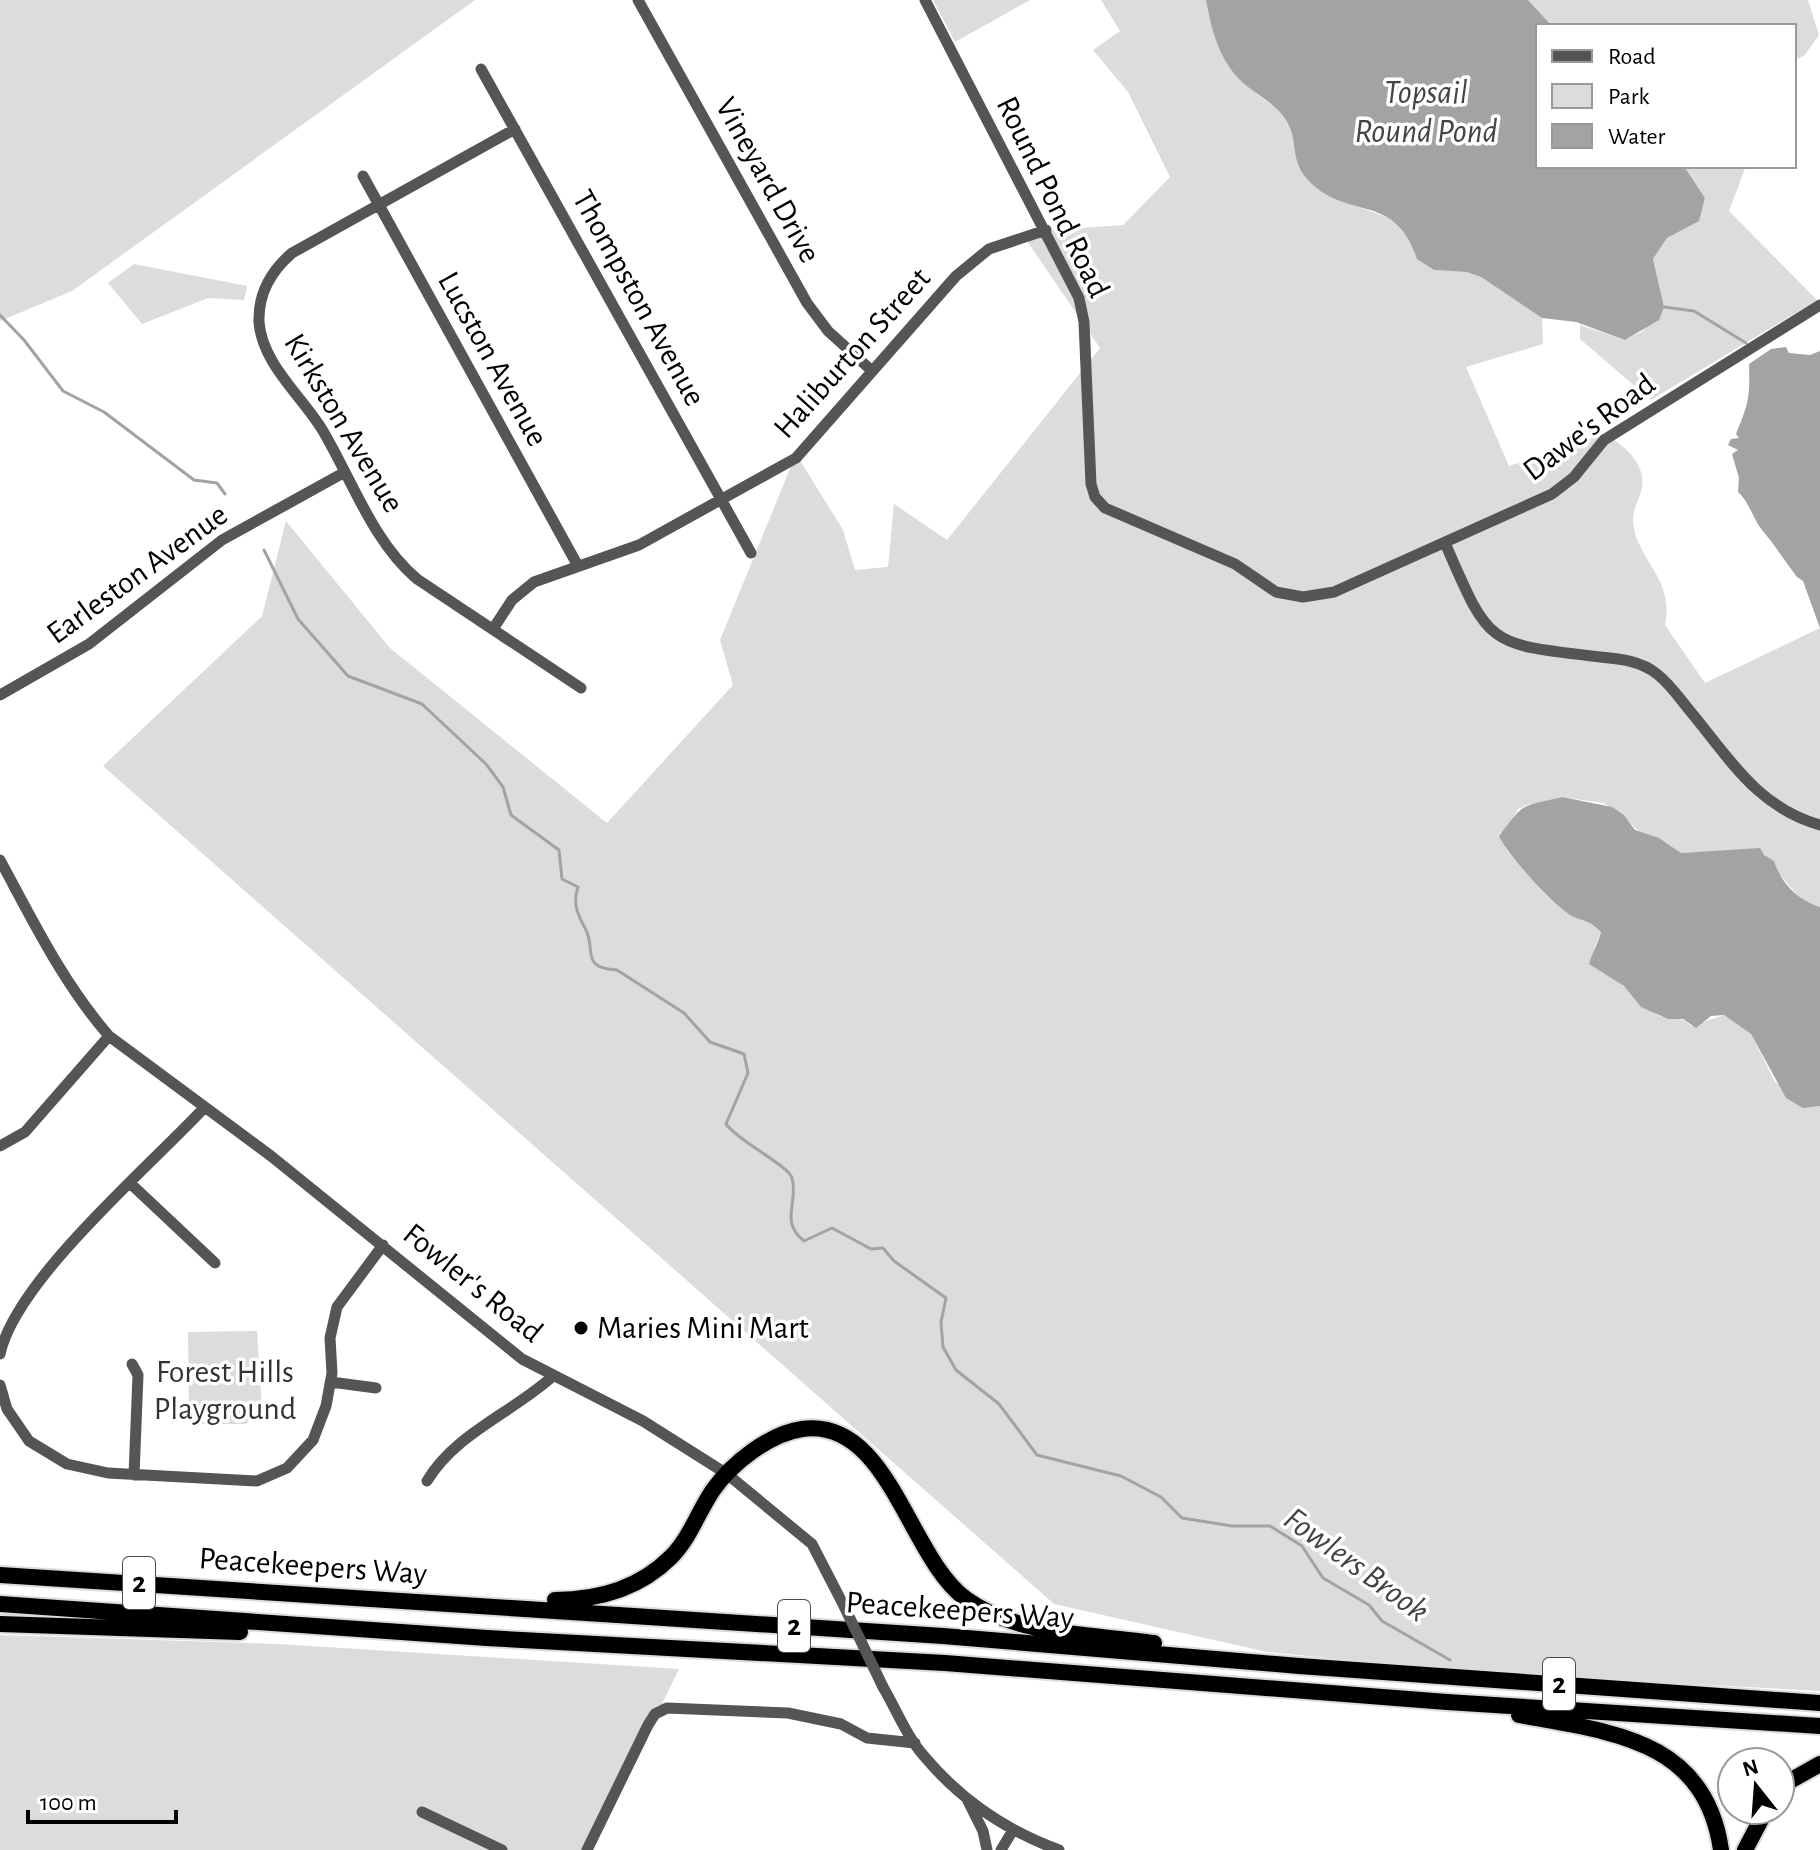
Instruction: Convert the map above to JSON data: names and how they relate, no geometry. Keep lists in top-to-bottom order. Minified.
{"streets":{"highway":["Peacekeepers Way","2"],"street":["Vineyard Drive","Round Pond Road","Thompston Avenue","Haliburton Street","Lucston Avenue","Kirkston Avenue","Dawe's Road","Earleston Avenue","Fowler's Road"]},"crossings":[["Vineyard Drive","Haliburton Street"],["Round Pond Road","Haliburton Street"],["Round Pond Road","Dawe's Road"],["Thompston Avenue","Haliburton Street"],["Thompston Avenue","Kirkston Avenue"],["Haliburton Street","Lucston Avenue"],["Haliburton Street","Kirkston Avenue"],["Lucston Avenue","Kirkston Avenue"],["Kirkston Avenue","Earleston Avenue"]],"water":["Topsail Round Pond","Fowlers Brook"],"parks":["Forest Hills Playground"],"places":["Maries Mini Mart"],"legend":["Road","Park","Water"],"scale_bar":"100 m","north":"top"}
